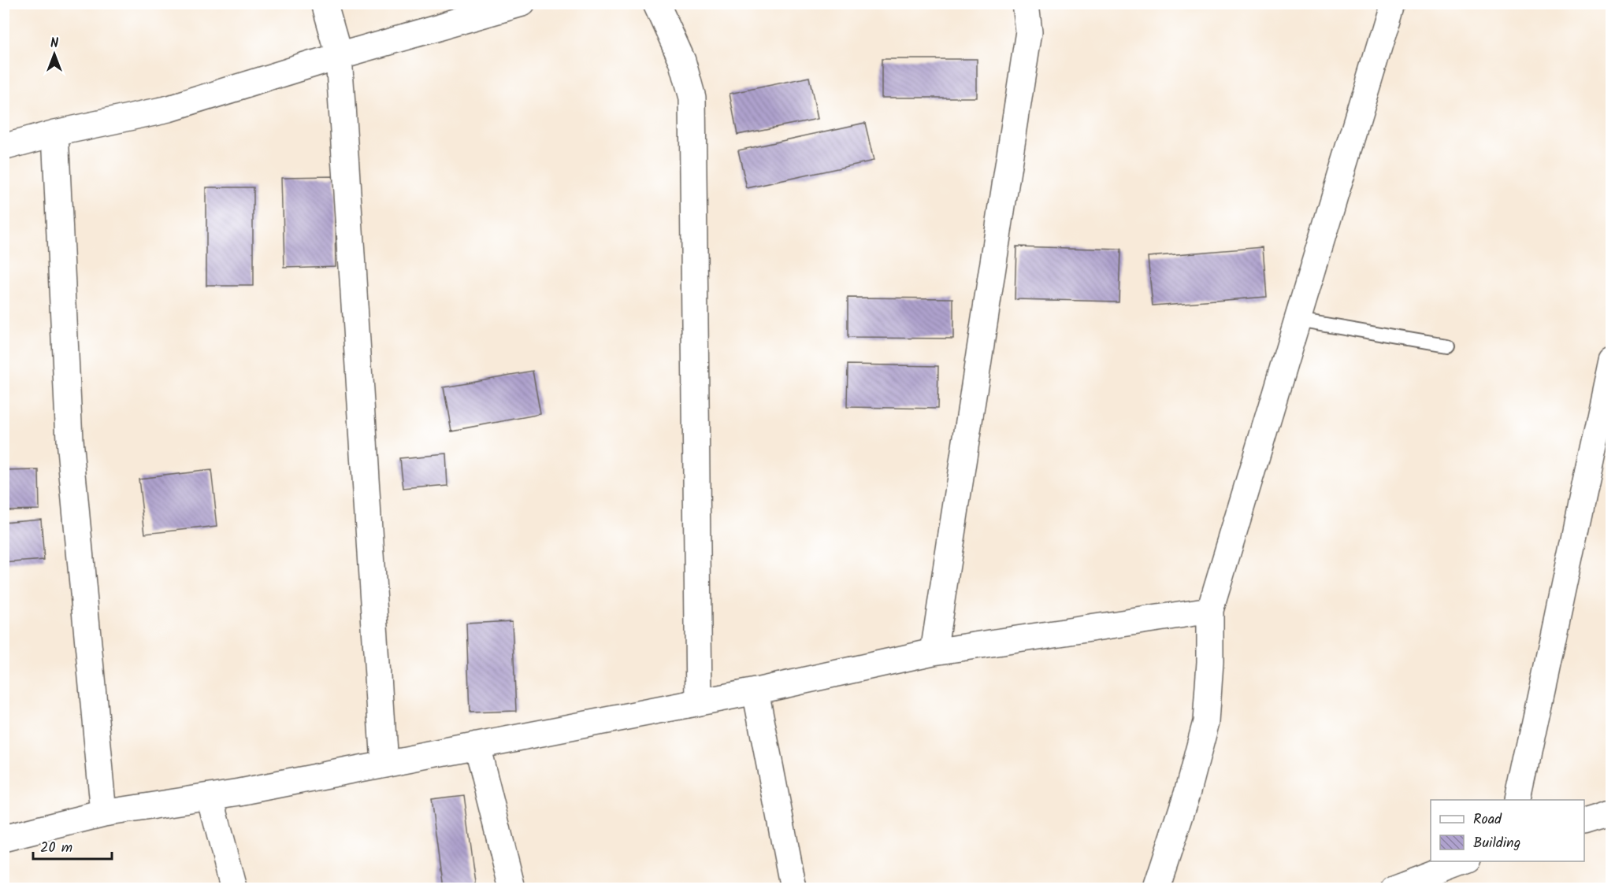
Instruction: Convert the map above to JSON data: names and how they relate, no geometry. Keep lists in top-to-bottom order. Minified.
{"legend":["Road","Building"],"scale_bar":"20 m","north":"top"}
